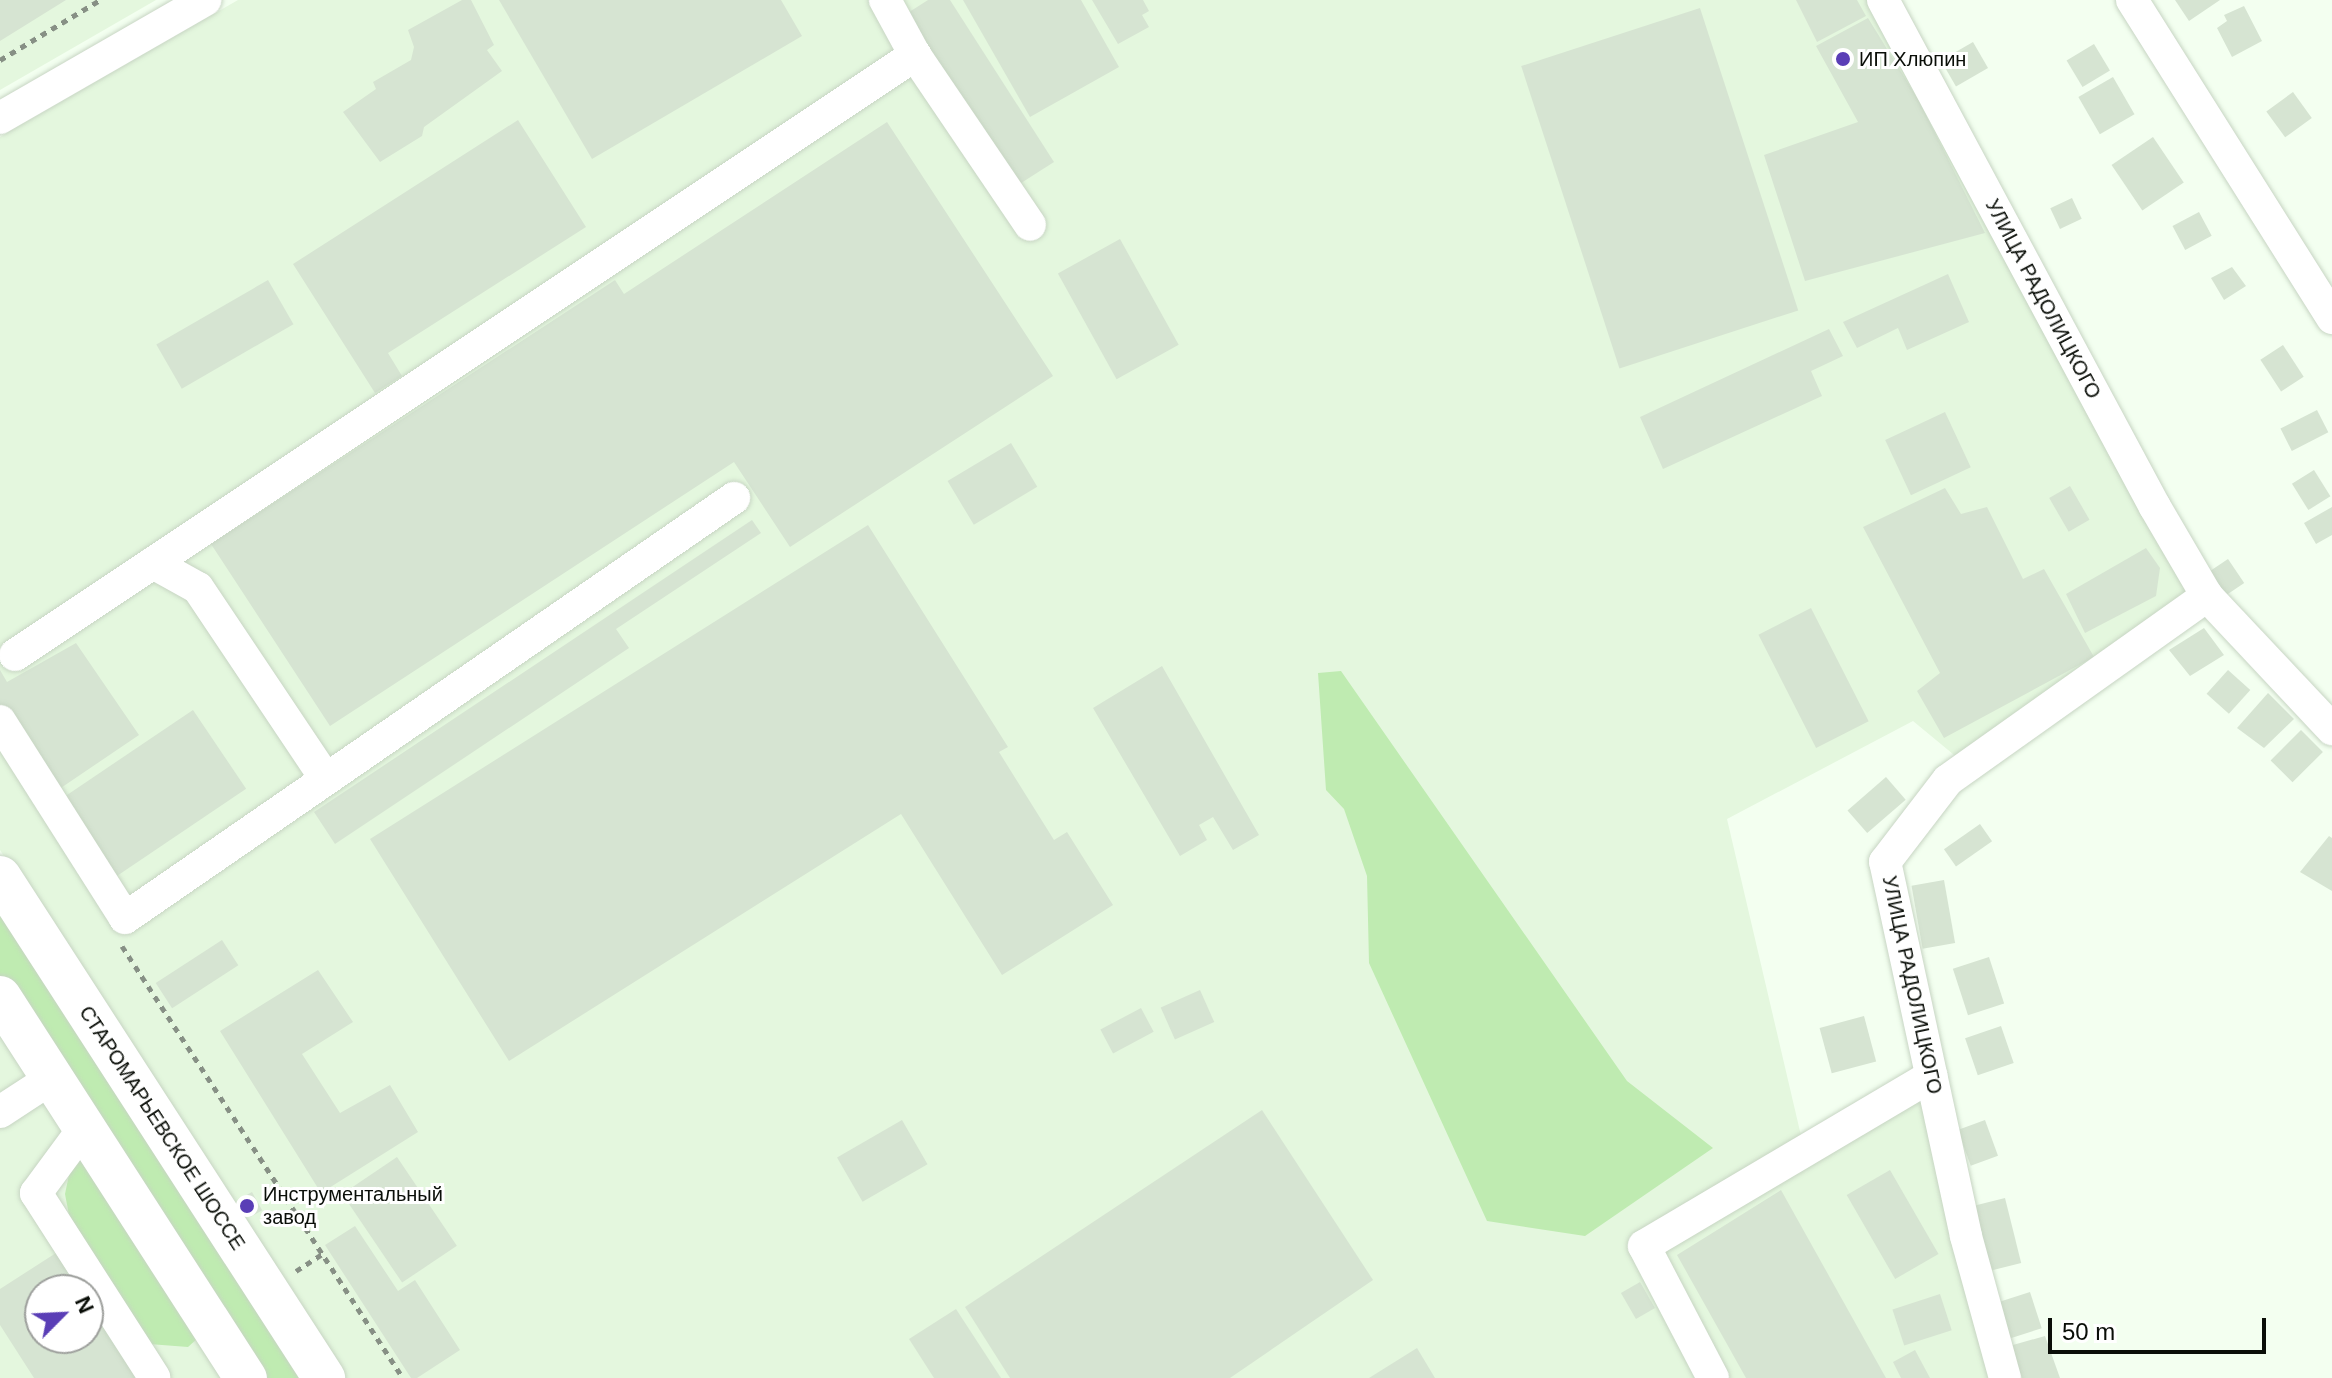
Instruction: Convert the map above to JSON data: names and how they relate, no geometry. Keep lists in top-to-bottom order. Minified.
{"streets":{"main road":["СТАРОМАРЬЕВСКОЕ ШОССЕ"],"street":["УЛИЦА РАДОЛИЦКОГО"]},"places":["ИП Хлюпин","Инструментальный завод"],"scale_bar":"50 m","north":"top right"}
